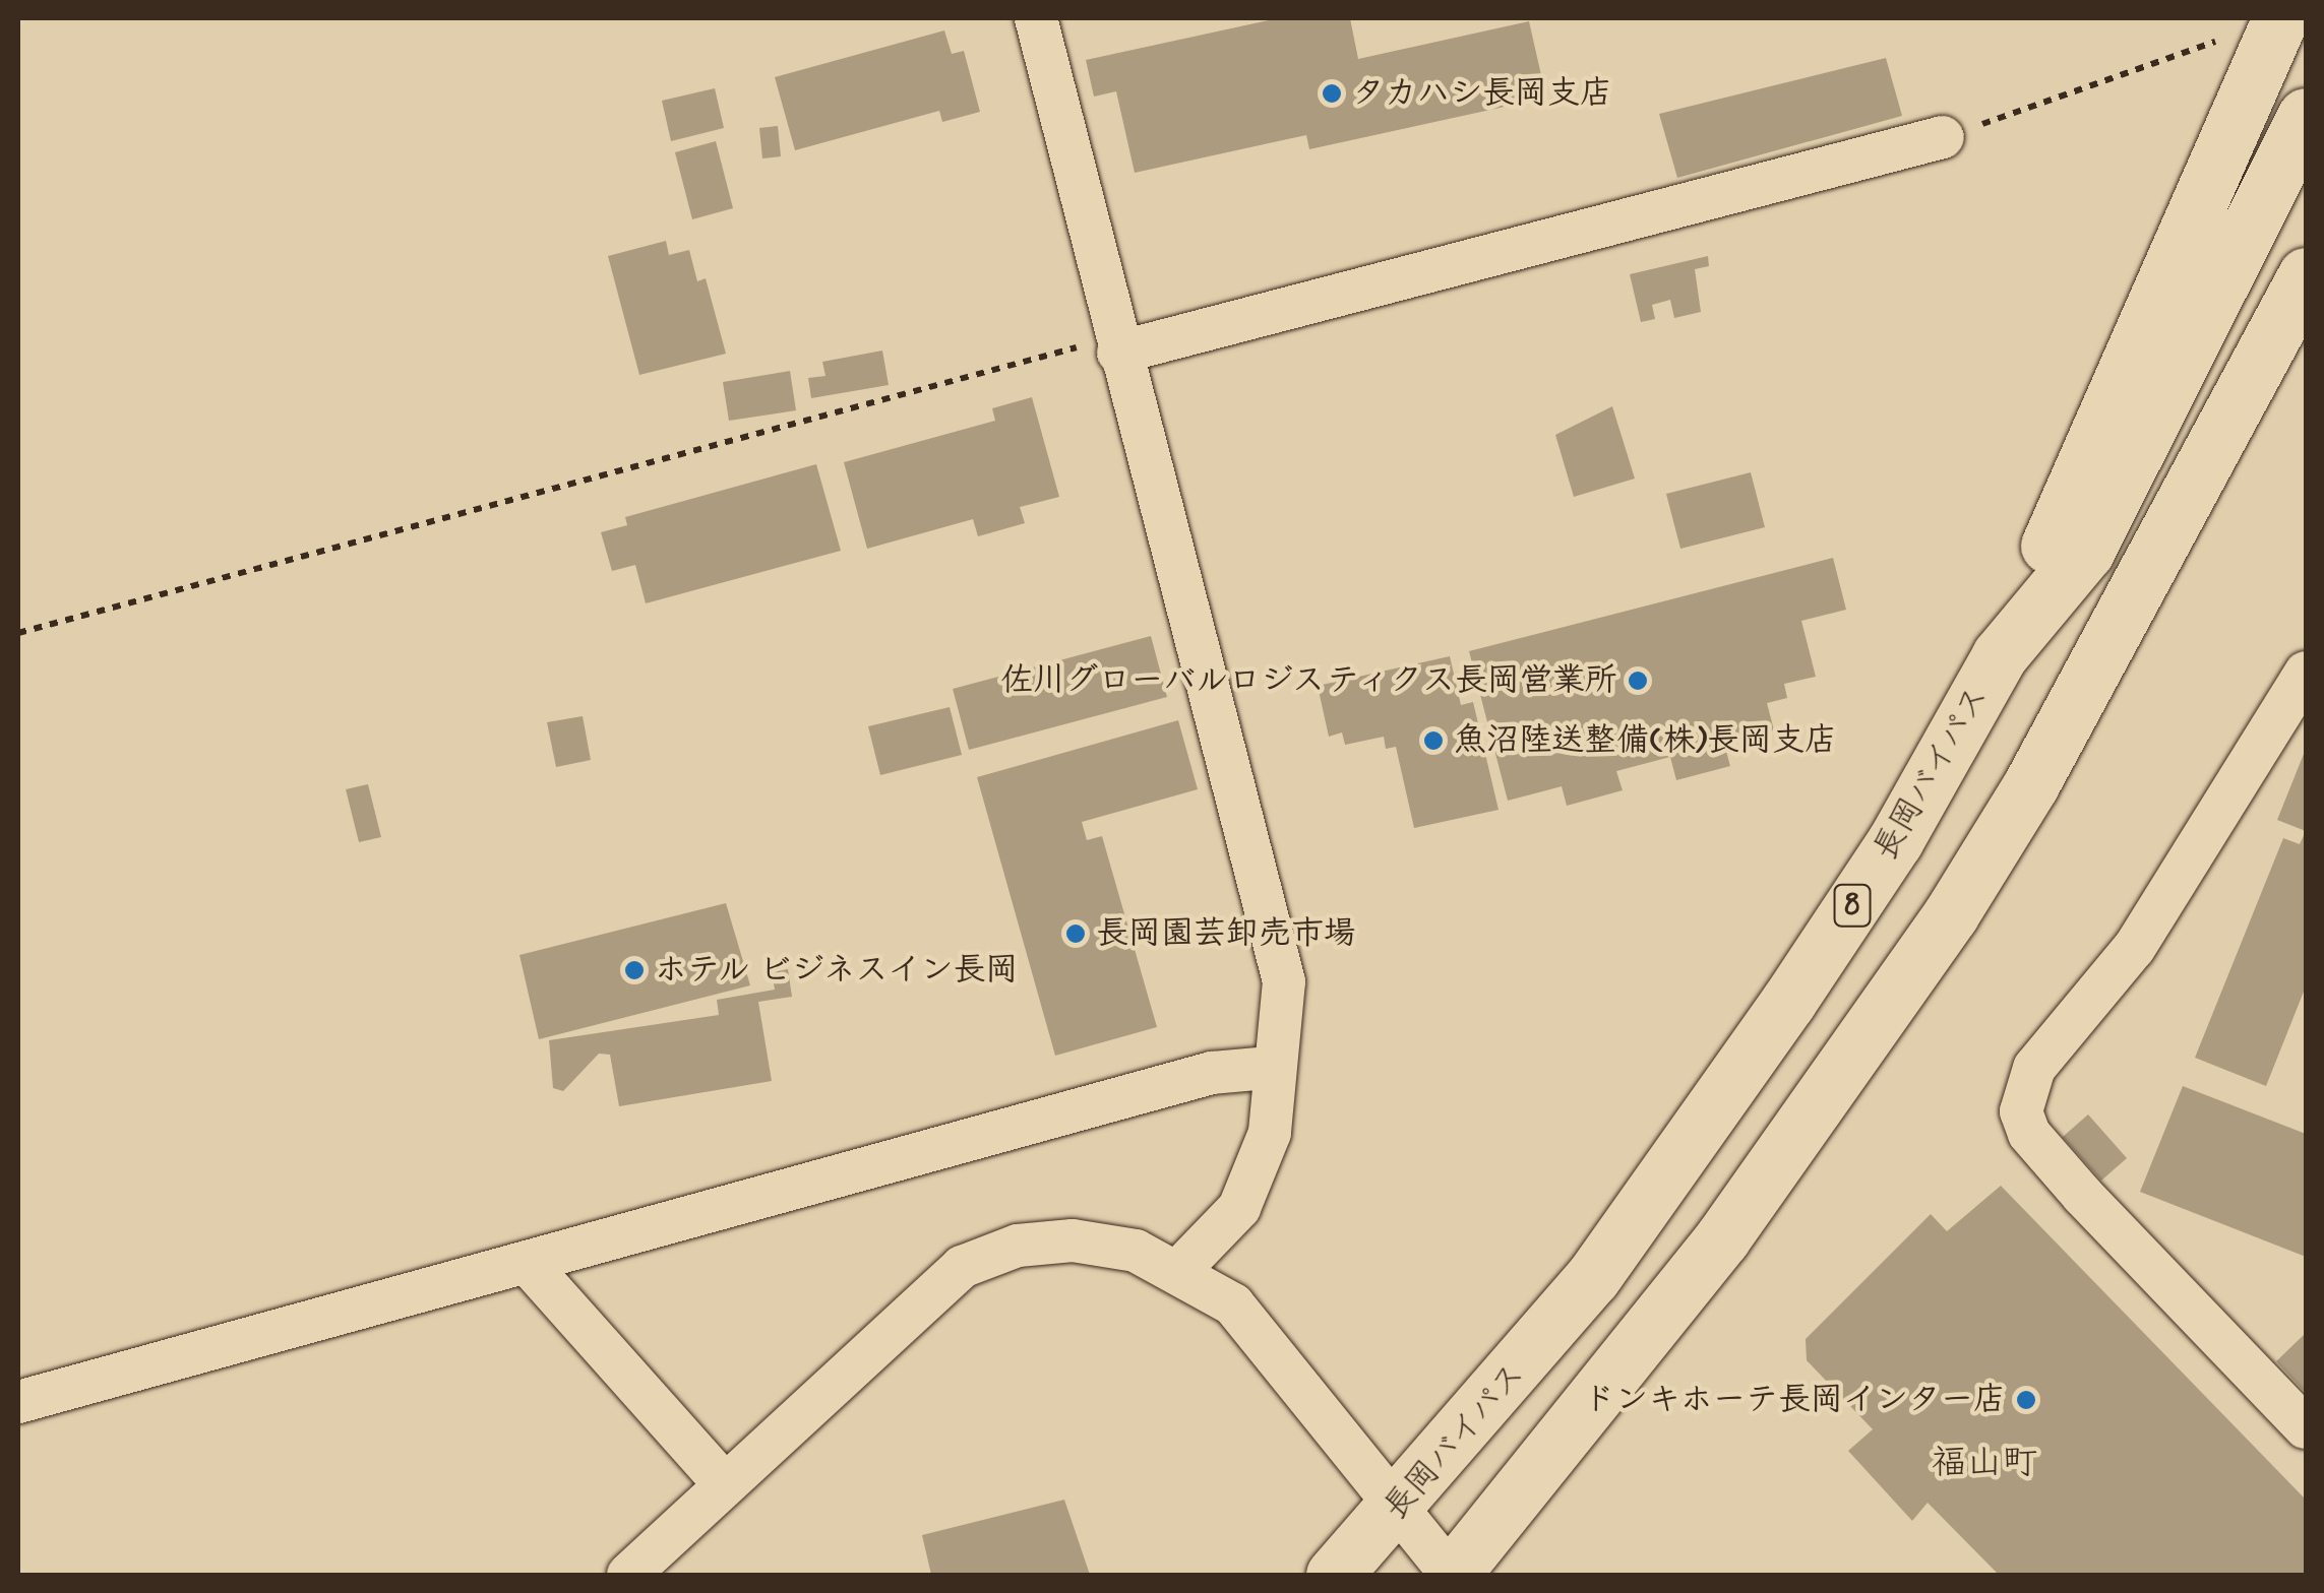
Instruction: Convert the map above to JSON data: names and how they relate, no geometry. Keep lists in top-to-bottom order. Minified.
{"streets":{"highway":["長岡バイパス","8"]},"districts":["福山町"],"places":["タカハシ長岡支店","佐川グローバルロジスティクス長岡営業所","魚沼陸送整備(株)長岡支店","長岡園芸卸売市場","ホテル ビジネスイン長岡","ドンキホーテ長岡インター店"]}
